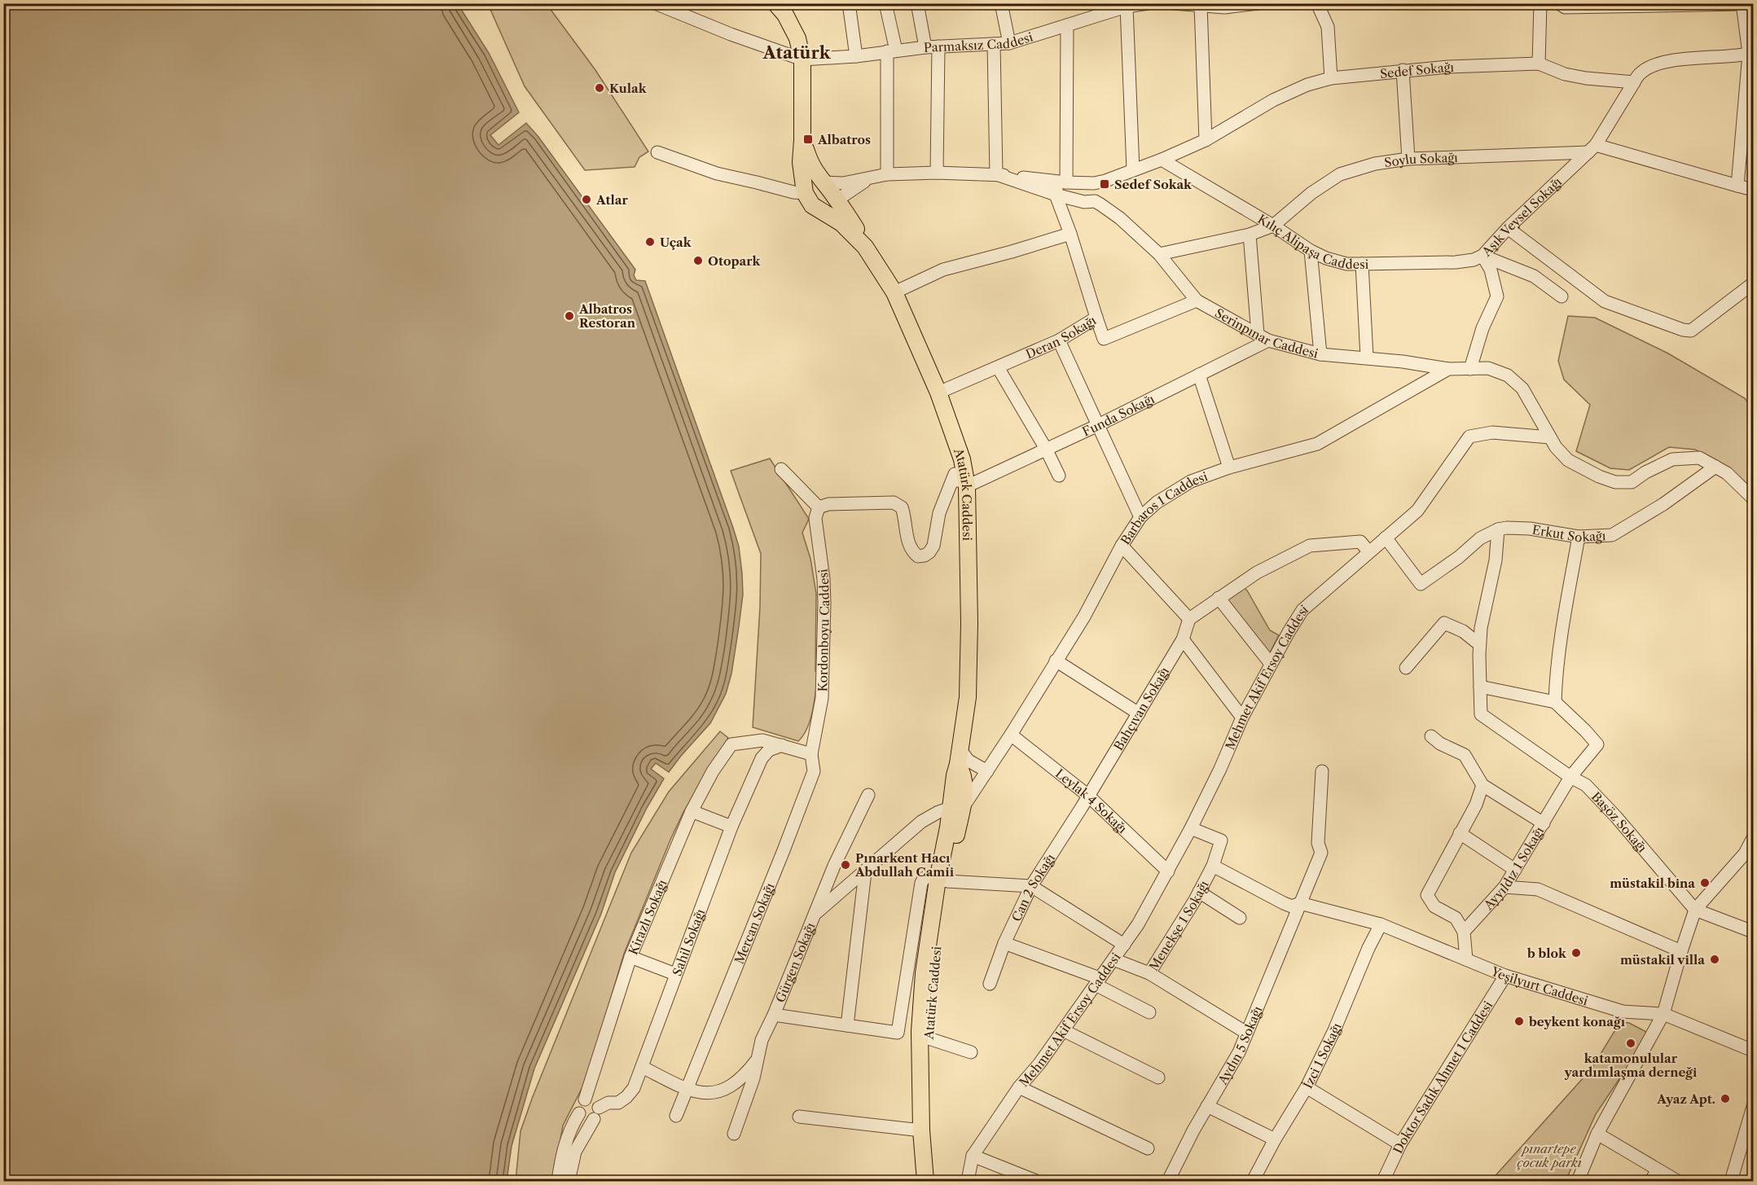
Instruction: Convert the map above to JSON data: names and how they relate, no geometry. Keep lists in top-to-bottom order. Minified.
{"streets":{"main road":["Atatürk Caddesi"],"street":["Parmaksız Caddesi","Sedef Sokağı","Soylu Sokağı","Aşık Veysel Sokağı","Kılıç Alipaşa Caddesi","Serinpınar Caddesi","Deran Sokağı","Funda Sokağı","Barbaros 1 Caddesi","Erkut Sokağı","Kordonboyu Caddesi","Mehmet Akif Ersoy Caddesi","Bahçıvan Sokağı","Leylak 4 Sokağı","Başöz Sokağı","Ayyıldız 1 Sokağı","Can 2 Sokağı","Kirazlı Sokağı","Mercan Sokağı","Menekşe 1 Sokağı","Sahil Sokağı","Gürgen Sokağı","Yeşilyurt Caddesi","Aydın 5 Sokağı","İzci 1 Sokağı","Doktor Sadık Ahmet 1 Caddesi"]},"crossings":[["Sedef Sokağı","Aşık Veysel Sokağı"],["Sedef Sokağı","Kılıç Alipaşa Caddesi"],["Soylu Sokağı","Aşık Veysel Sokağı"],["Soylu Sokağı","Kılıç Alipaşa Caddesi"],["Soylu Sokağı","Serinpınar Caddesi"],["Aşık Veysel Sokağı","Kılıç Alipaşa Caddesi"],["Aşık Veysel Sokağı","Serinpınar Caddesi"],["Serinpınar Caddesi","Deran Sokağı"],["Serinpınar Caddesi","Funda Sokağı"],["Serinpınar Caddesi","Barbaros 1 Caddesi"],["Serinpınar Caddesi","Mehmet Akif Ersoy Caddesi"],["Deran Sokağı","Atatürk Caddesi"],["Funda Sokağı","Atatürk Caddesi"],["Atatürk Caddesi","Barbaros 1 Caddesi"],["Barbaros 1 Caddesi","Leylak 4 Sokağı"],["Erkut Sokağı","Mehmet Akif Ersoy Caddesi"],["Kordonboyu Caddesi","Mercan Sokağı"],["Mehmet Akif Ersoy Caddesi","Leylak 4 Sokağı"],["Mehmet Akif Ersoy Caddesi","Menekşe 1 Sokağı"],["Bahçıvan Sokağı","Leylak 4 Sokağı"],["Bahçıvan Sokağı","Can 2 Sokağı"],["Leylak 4 Sokağı","Can 2 Sokağı"],["Başöz Sokağı","Ayyıldız 1 Sokağı"],["Kirazlı Sokağı","Sahil Sokağı"],["Menekşe 1 Sokağı","Yeşilyurt Caddesi"],["Yeşilyurt Caddesi","Aydın 5 Sokağı"],["Yeşilyurt Caddesi","İzci 1 Sokağı"],["Yeşilyurt Caddesi","Doktor Sadık Ahmet 1 Caddesi"]],"districts":["Atatürk"],"parks":["pınartepe çocuk parkı"],"places":{"other":["Kulak","Atlar","Uçak","Otopark","Albatros Restoran","Pınarkent Hacı Abdullah Camii","müstakil bina","b blok","müstakil villa","beykent konağı","katamonulular yardımlaşma derneği","Ayaz Apt."],"transit":["Albatros","Sedef Sokak"]}}
